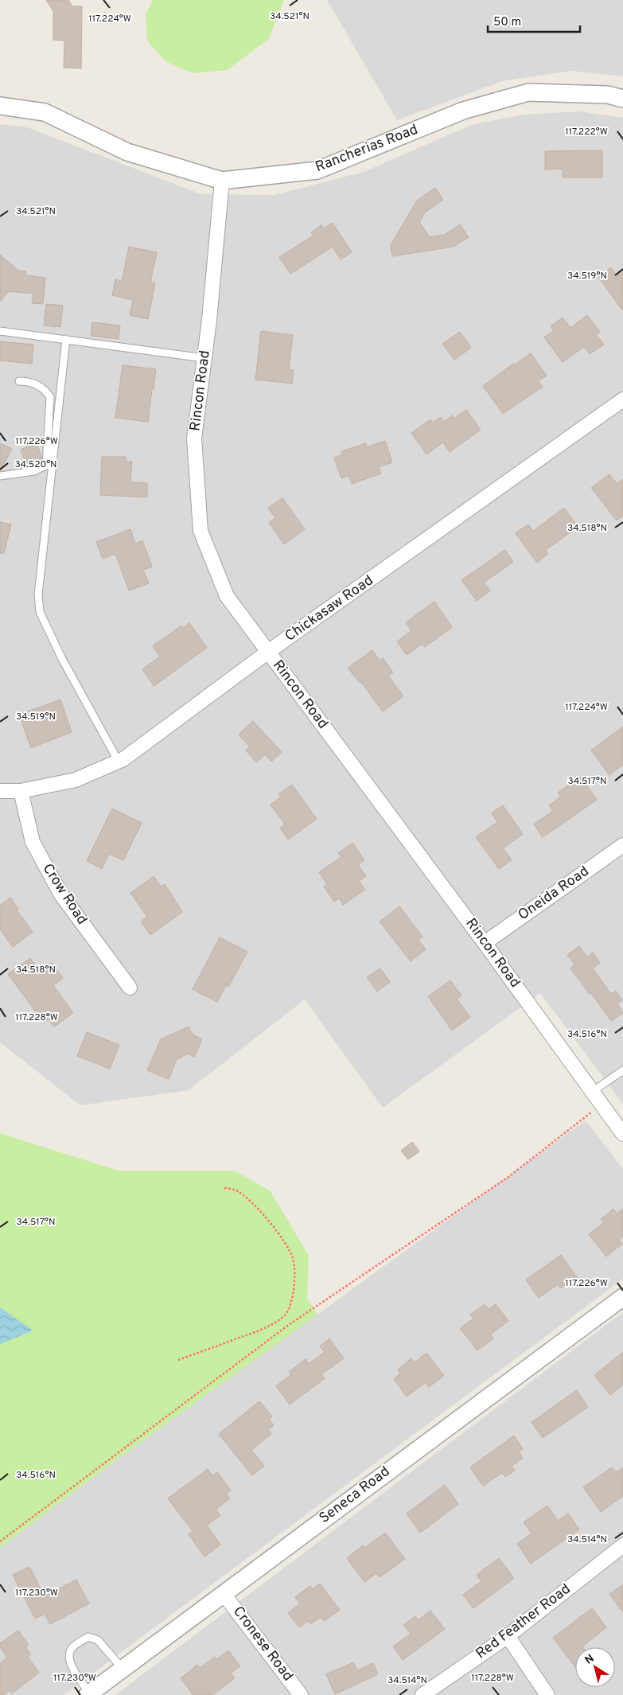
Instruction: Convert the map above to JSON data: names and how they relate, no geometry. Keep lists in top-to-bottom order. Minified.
{"streets":{"street":["Rancherias Road","Rincon Road","Chickasaw Road","Oneida Road","Crow Road","Seneca Road","Red Feather Road","Cronese Road"]},"crossings":[["Rancherias Road","Rincon Road"],["Rincon Road","Chickasaw Road"],["Rincon Road","Oneida Road"],["Chickasaw Road","Crow Road"],["Seneca Road","Cronese Road"]],"scale_bar":"50 m","north":"top left","coordinates":["34.521°N","117.224°W","117.222°W","34.519°N","117.226°W","34.520°N","34.518°N","34.517°N","117.228°W","34.516°N","34.514°N","117.230°W"]}
